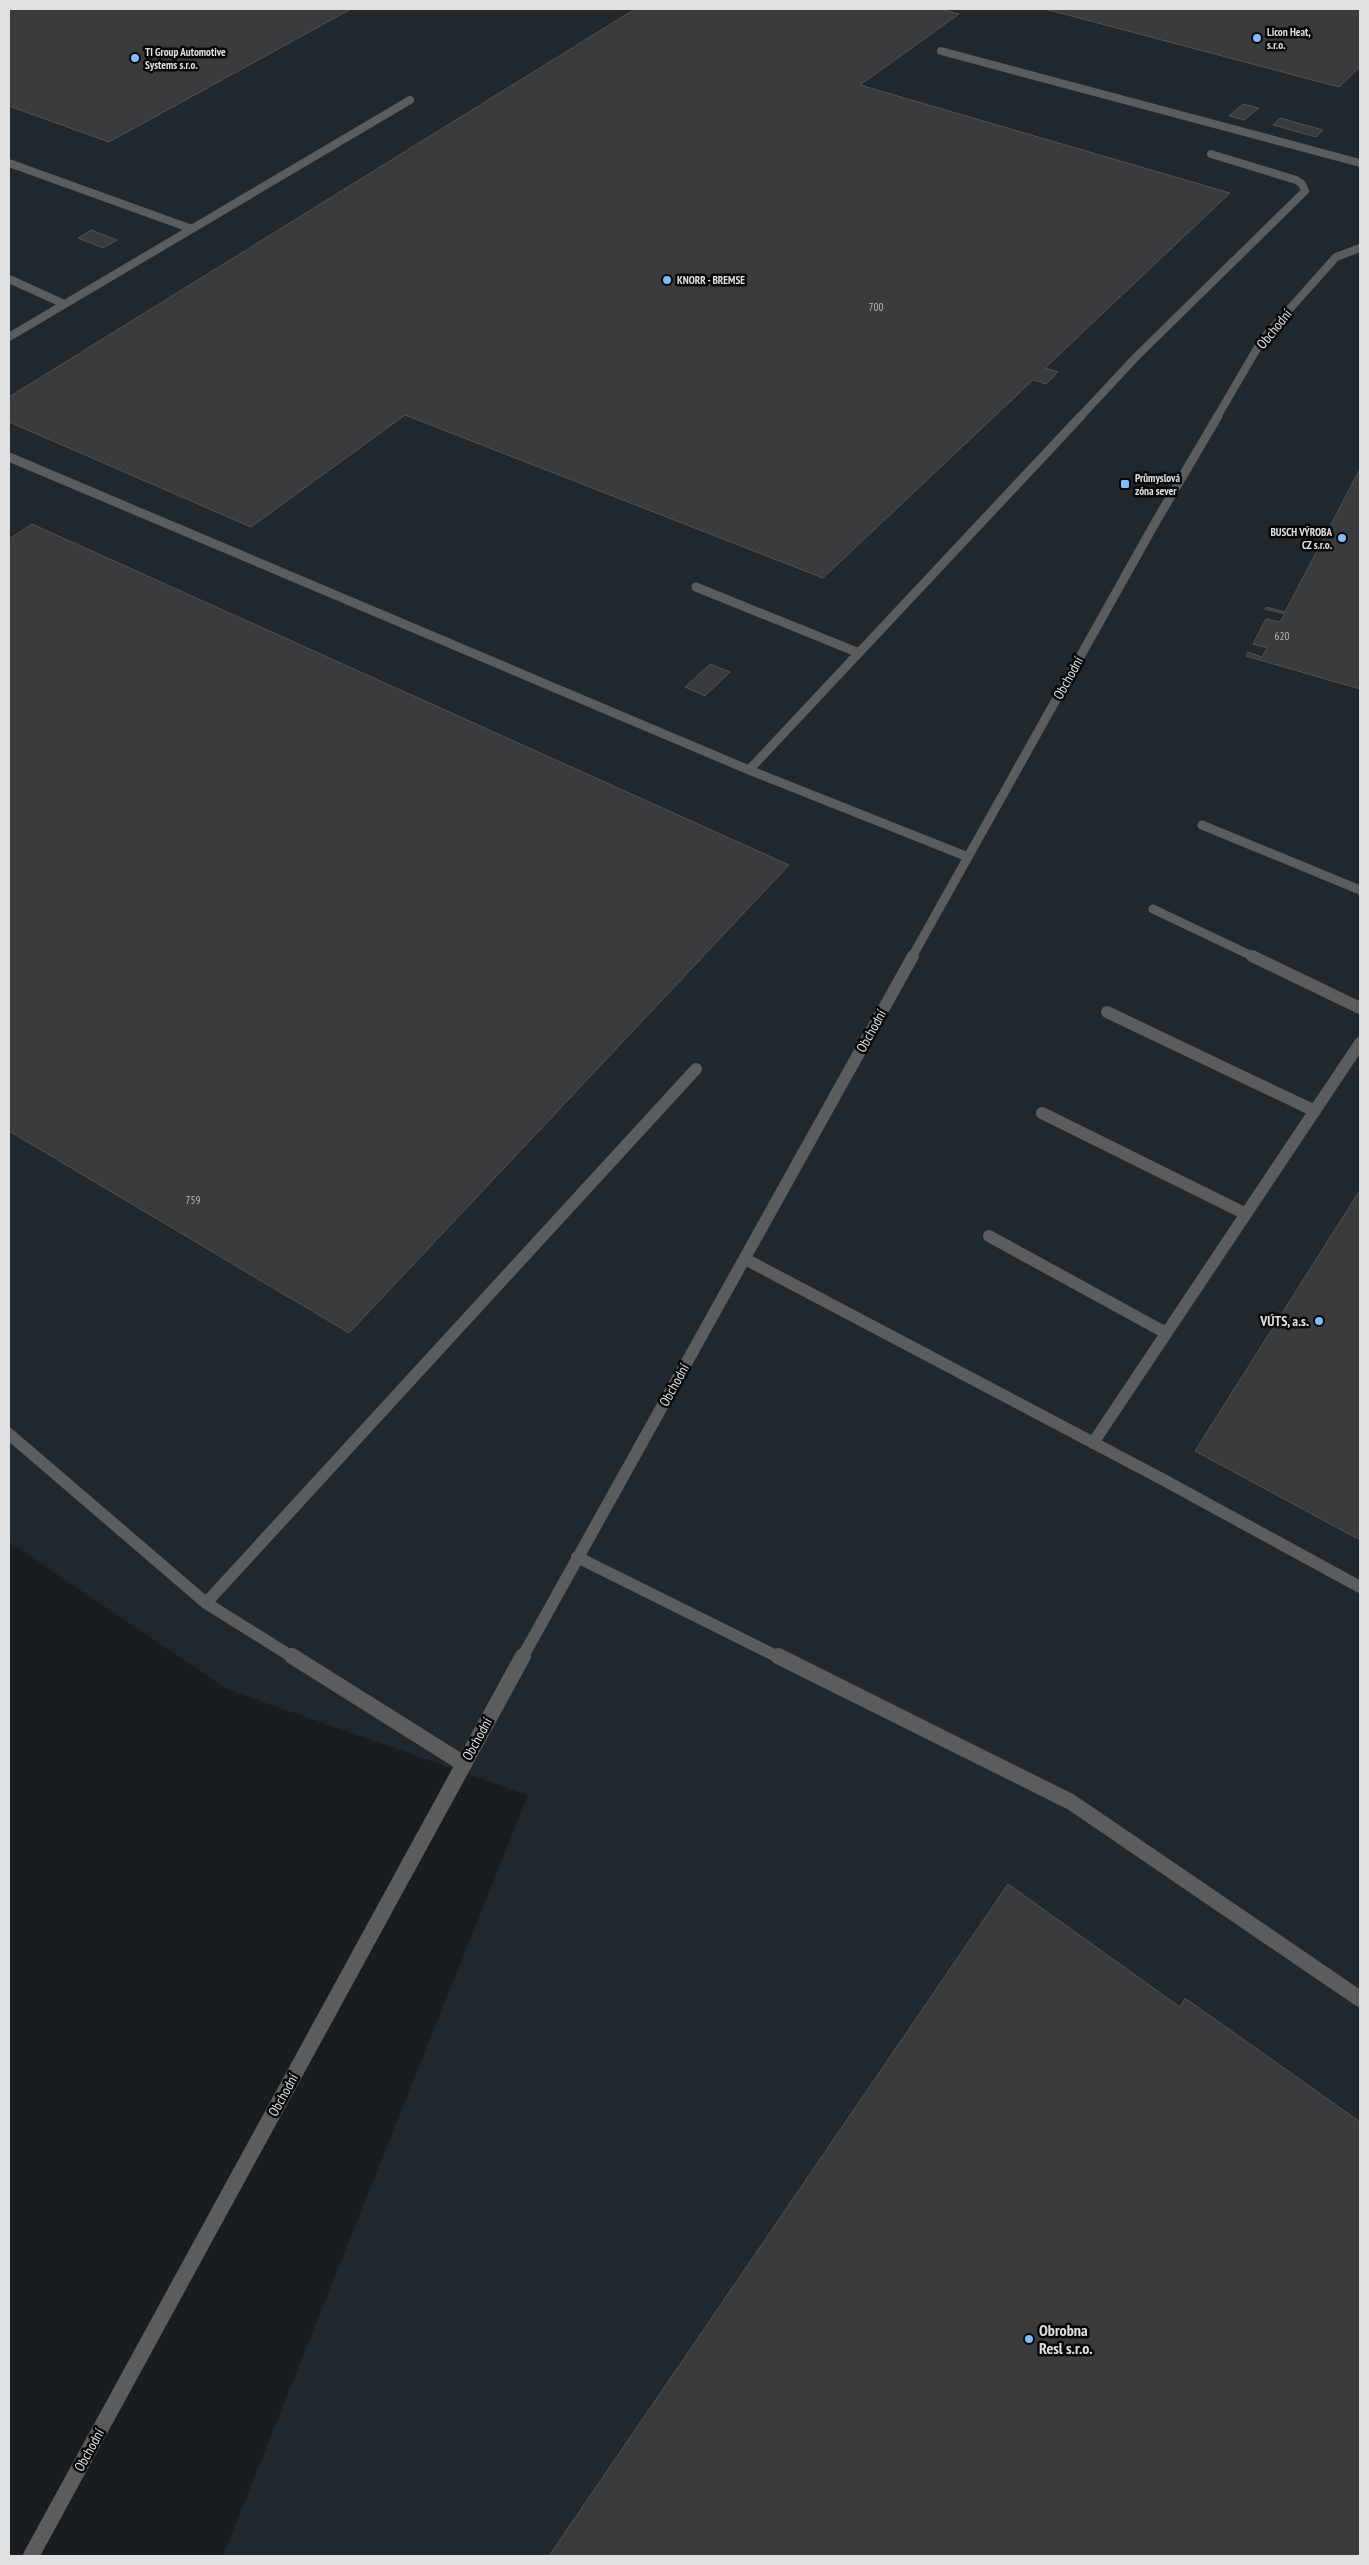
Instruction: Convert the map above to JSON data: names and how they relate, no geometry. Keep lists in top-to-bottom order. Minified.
{"streets":{"street":["Obchodní"]},"places":{"other":["Licon Heat, s.r.o.","TI Group Automotive Systems s.r.o.","KNORR - BREMSE","BUSCH VÝROBA CZ s.r.o.","VÚTS, a.s.","Obrobna Resl s.r.o."],"transit":["Průmyslová zóna sever"]},"house_numbers":["700","620","759"]}
